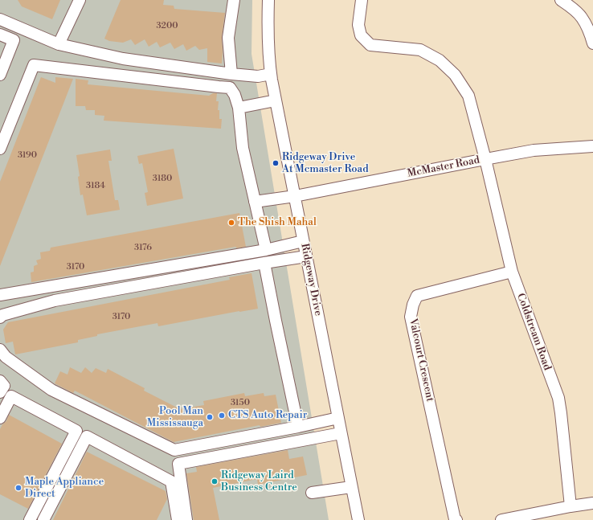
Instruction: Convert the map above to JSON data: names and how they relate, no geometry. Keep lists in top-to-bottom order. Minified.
{"streets":{"street":["McMaster Road","Ridgeway Drive","Coldstream Road","Valcourt Crescent"]},"crossings":[["McMaster Road","Ridgeway Drive"],["McMaster Road","Coldstream Road"],["Coldstream Road","Valcourt Crescent"]],"places":["Ridgeway Drive At Mcmaster Road","The Shish Mahal","CTS Auto Repair","Pool Man Mississauga","Ridgeway Laird Business Centre","Maple Appliance Direct"],"house_numbers":["3200","3190","3180","3184","3176","3170","3170","3150"]}
